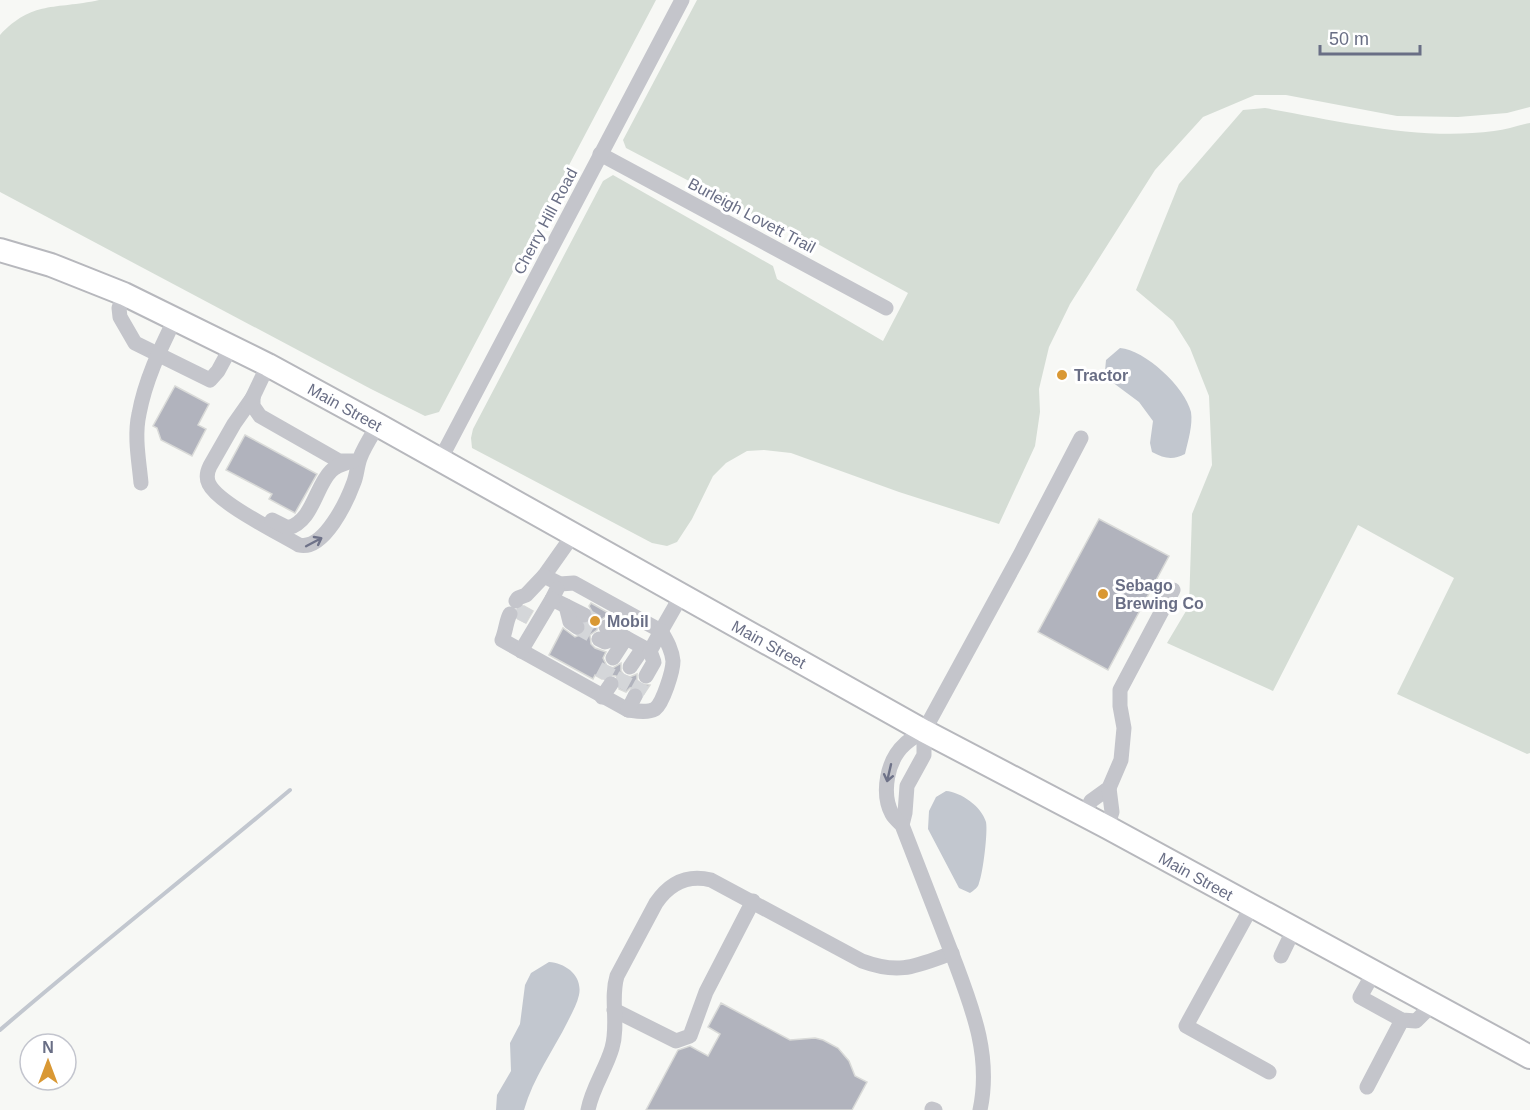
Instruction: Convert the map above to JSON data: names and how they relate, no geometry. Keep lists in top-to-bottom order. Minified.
{"streets":{"highway":["Main Street"],"street":["Burleigh Lovett Trail","Cherry Hill Road"]},"crossings":[["Burleigh Lovett Trail","Cherry Hill Road"],["Cherry Hill Road","Main Street"]],"places":["Tractor","Sebago Brewing Co","Mobil"],"scale_bar":"50 m","north":"top"}
